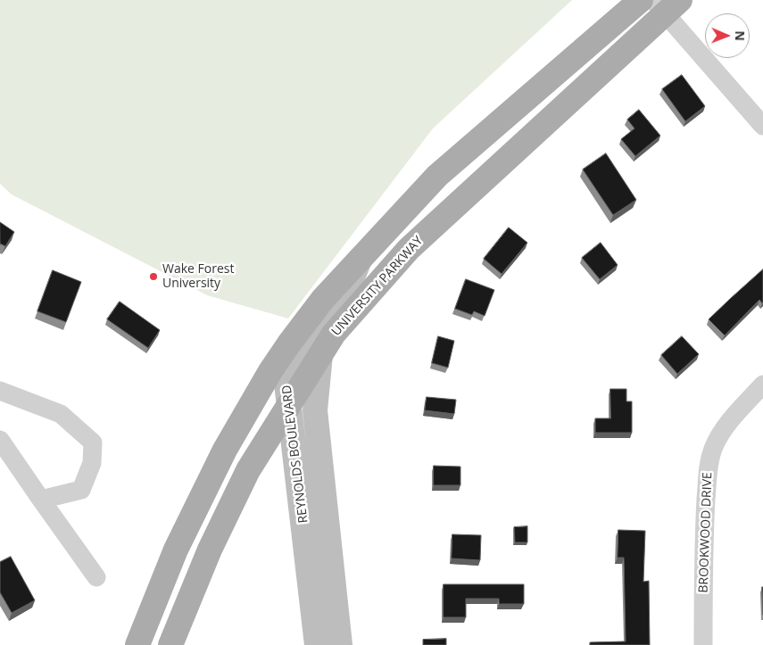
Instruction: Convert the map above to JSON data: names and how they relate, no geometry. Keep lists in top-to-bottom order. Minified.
{"streets":{"main road":["UNIVERSITY PARKWAY","REYNOLDS BOULEVARD"],"street":["BROOKWOOD DRIVE"]},"crossings":[["UNIVERSITY PARKWAY","REYNOLDS BOULEVARD"]],"places":["Wake Forest University"],"north":"right"}
